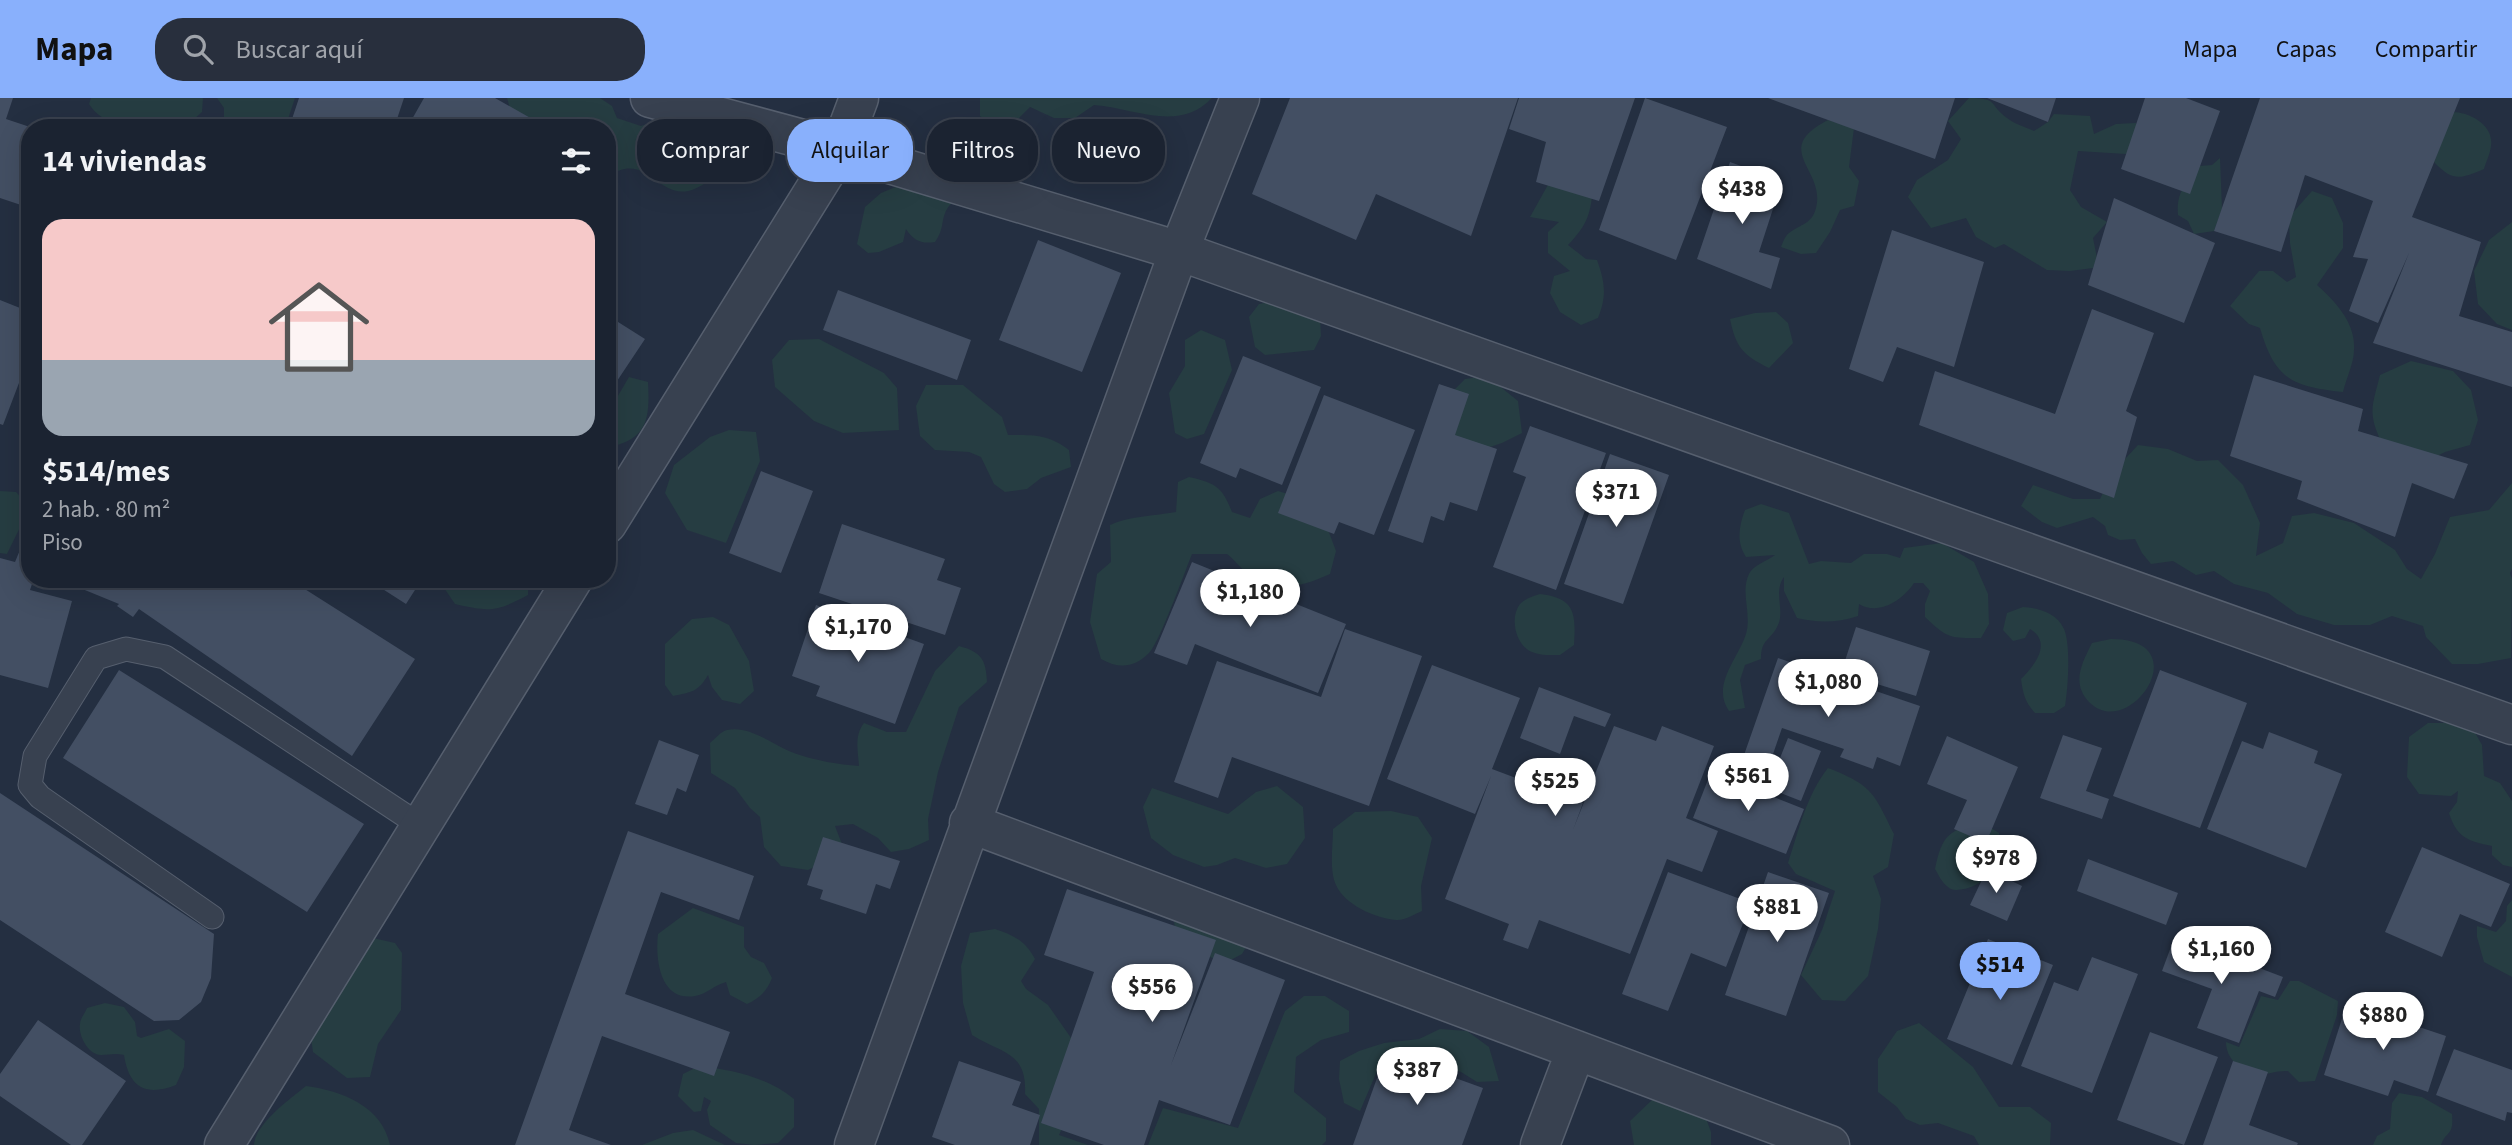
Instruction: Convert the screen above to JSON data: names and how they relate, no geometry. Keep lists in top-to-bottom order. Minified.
{"page":{"header":"Mapa","search":"Buscar aquí","nav":["Mapa","Capas","Compartir"],"chip":["Comprar","Alquilar","Filtros","Nuevo"],"heading":"14 viviendas","price":["$438","$371","$1,180","$1,170","$1,080","$561","$525","$978","$881","$1,160","$514","$556","$880","$387"],"list":[{"name":"$514/mes","note":"2 hab. · 80 m² · Piso"}]}}
